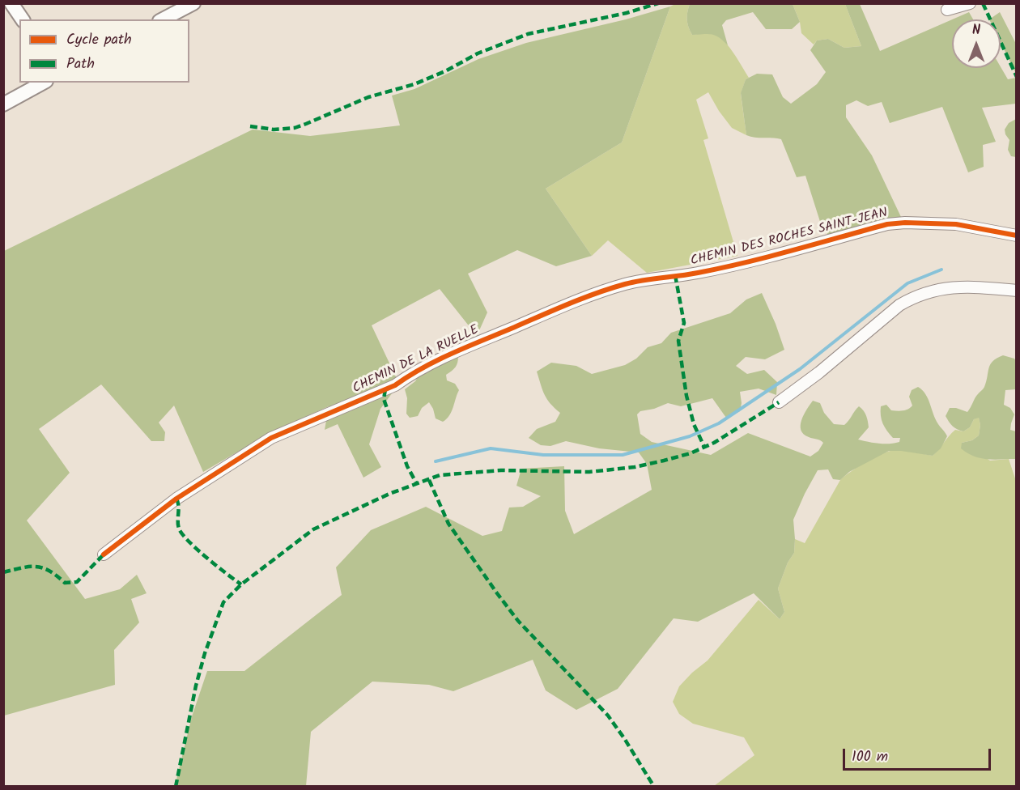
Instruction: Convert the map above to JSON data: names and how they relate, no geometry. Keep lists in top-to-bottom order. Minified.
{"streets":{"street":["CHEMIN DES ROCHES SAINT-JEAN","CHEMIN DE LA RUELLE"]},"crossings":[["CHEMIN DES ROCHES SAINT-JEAN","CHEMIN DE LA RUELLE"]],"legend":["Cycle path","Path"],"scale_bar":"100 m","north":"top"}
